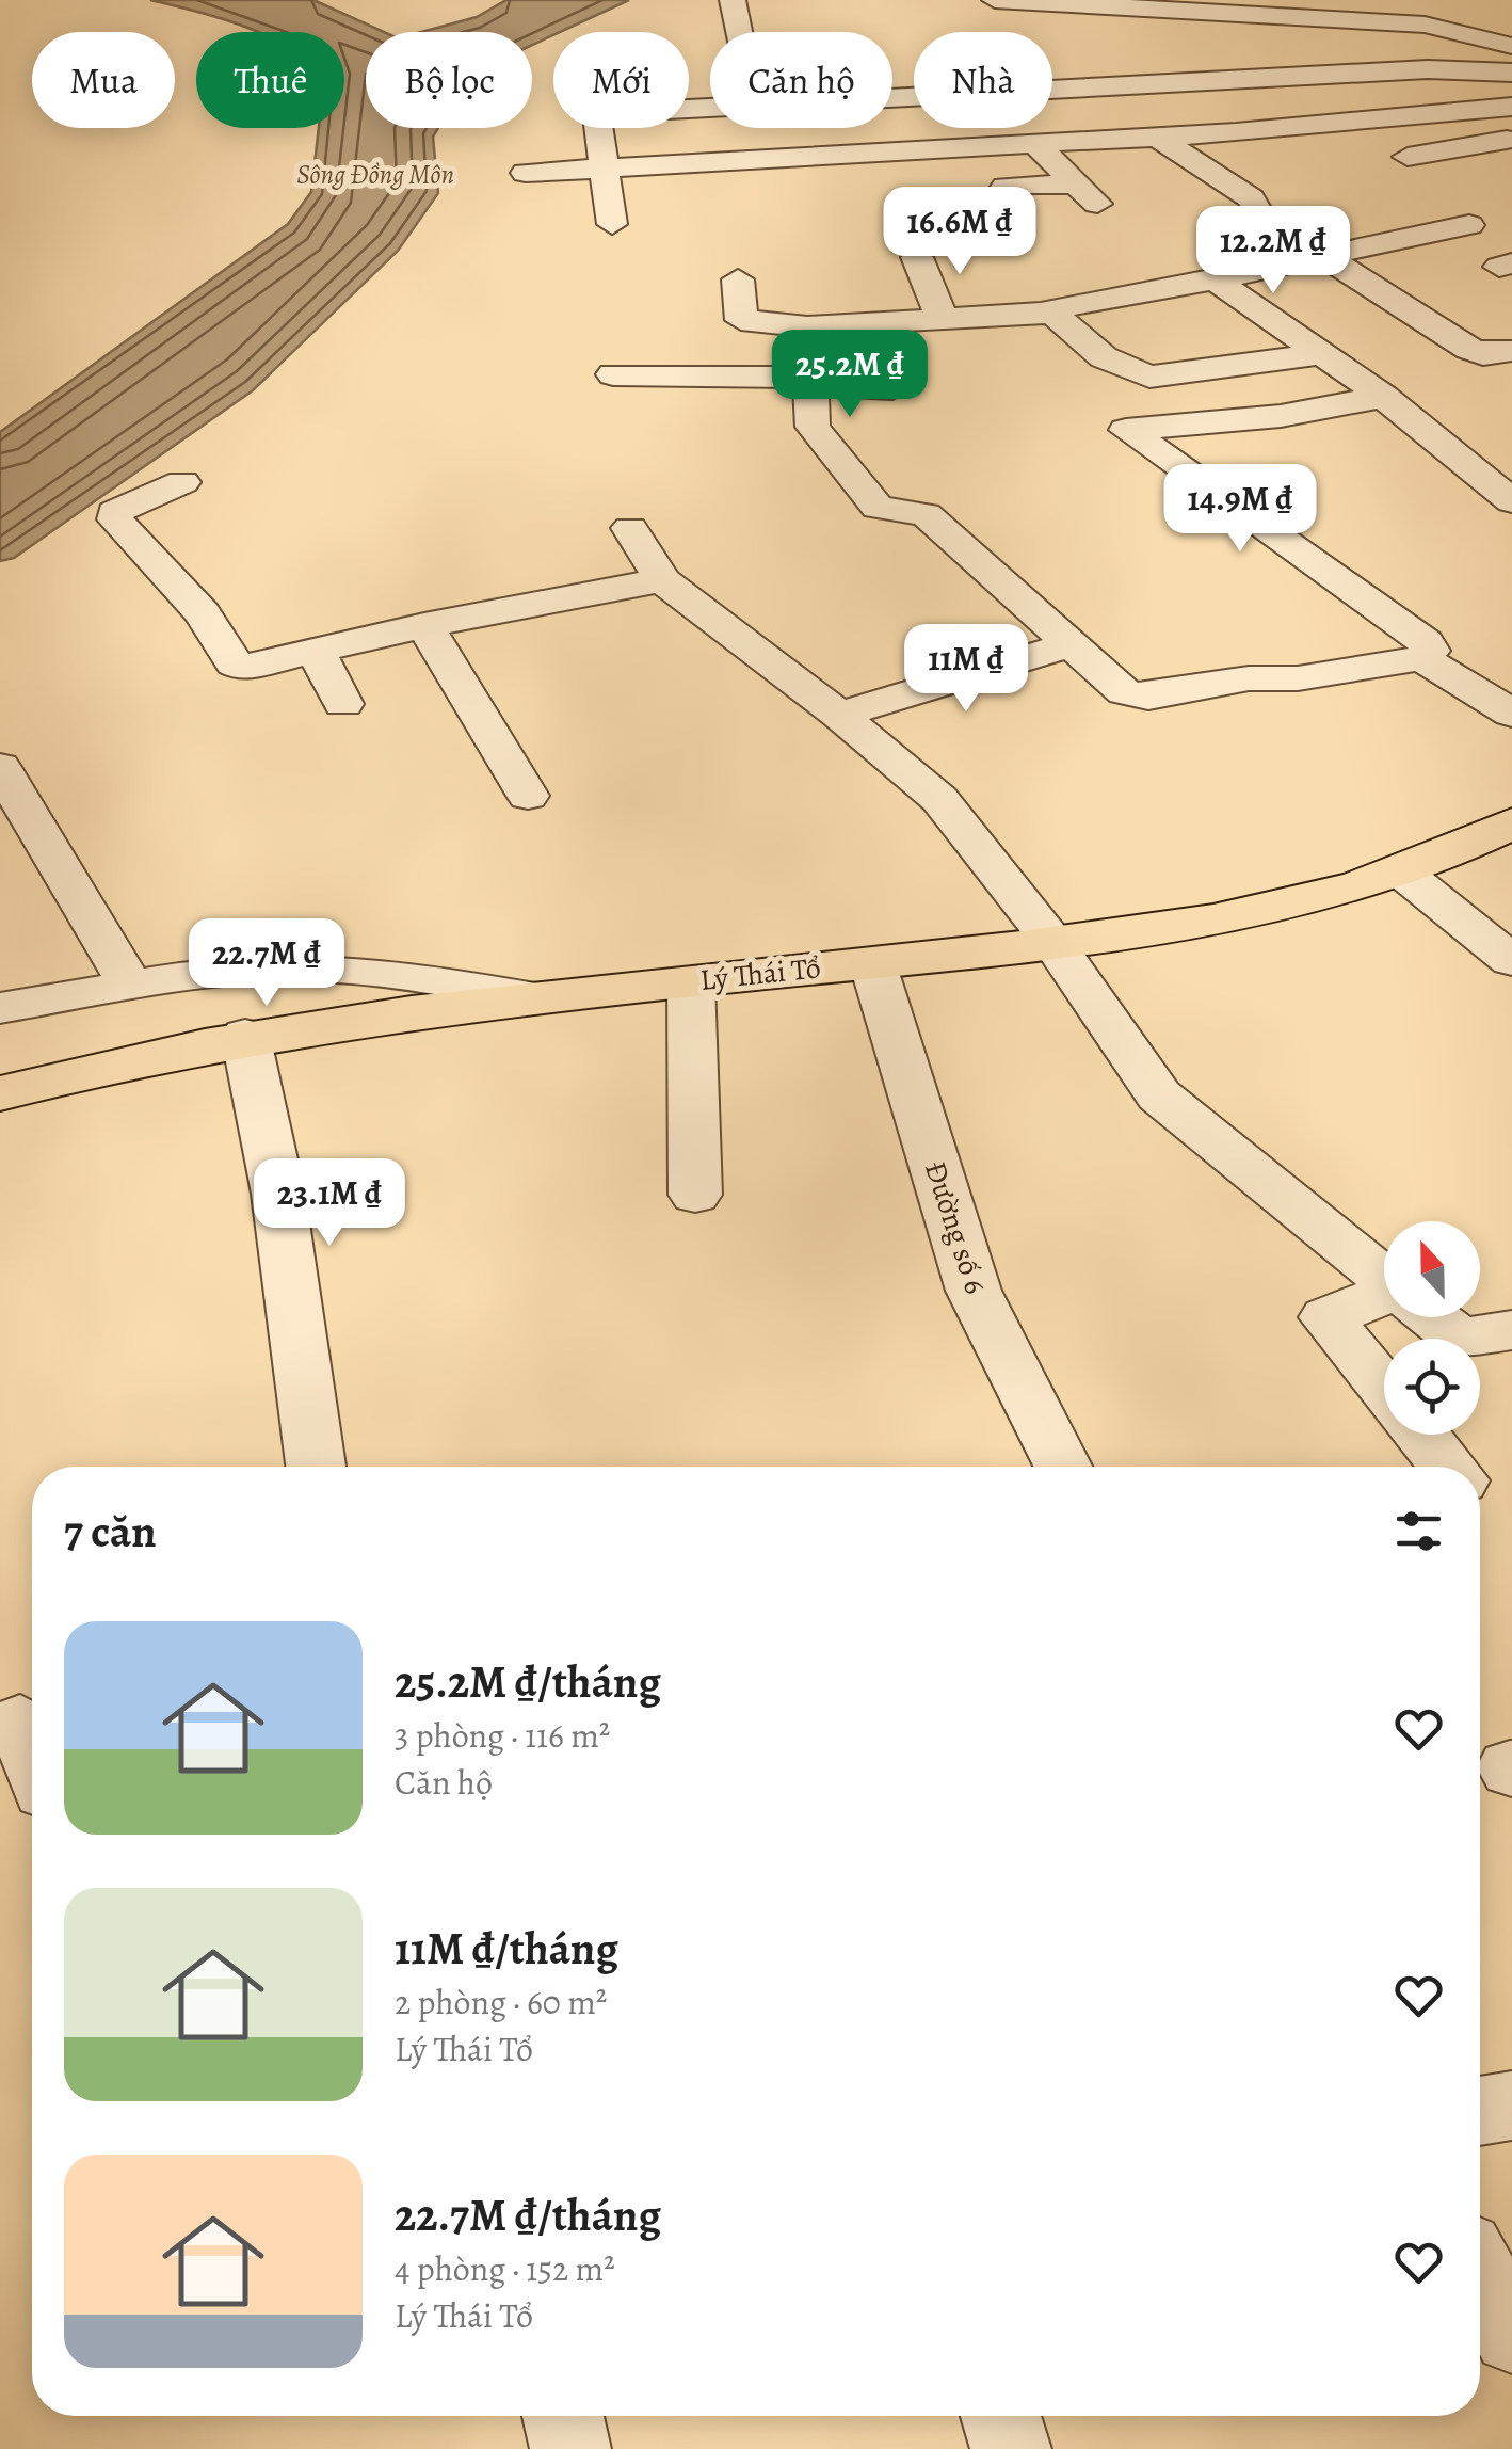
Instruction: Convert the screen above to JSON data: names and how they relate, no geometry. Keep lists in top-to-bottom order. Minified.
{"streets":{"main road":["Lý Thái Tổ"],"street":["Đường số 6"]},"crossings":[["Lý Thái Tổ","Đường số 6"]],"water":["Sông Đồng Môn"],"north":"top","page":{"chip":["Mua","Thuê","Bộ lọc","Mới","Căn hộ","Nhà"],"price":["16.6M ₫","12.2M ₫","25.2M ₫","14.9M ₫","11M ₫","22.7M ₫","23.1M ₫"],"heading":"7 căn","list":[{"name":"25.2M ₫/tháng","note":"3 phòng · 116 m² · Căn hộ"},{"name":"11M ₫/tháng","note":"2 phòng · 60 m² · Lý Thái Tổ"},{"name":"22.7M ₫/tháng","note":"4 phòng · 152 m² · Lý Thái Tổ"}]}}
